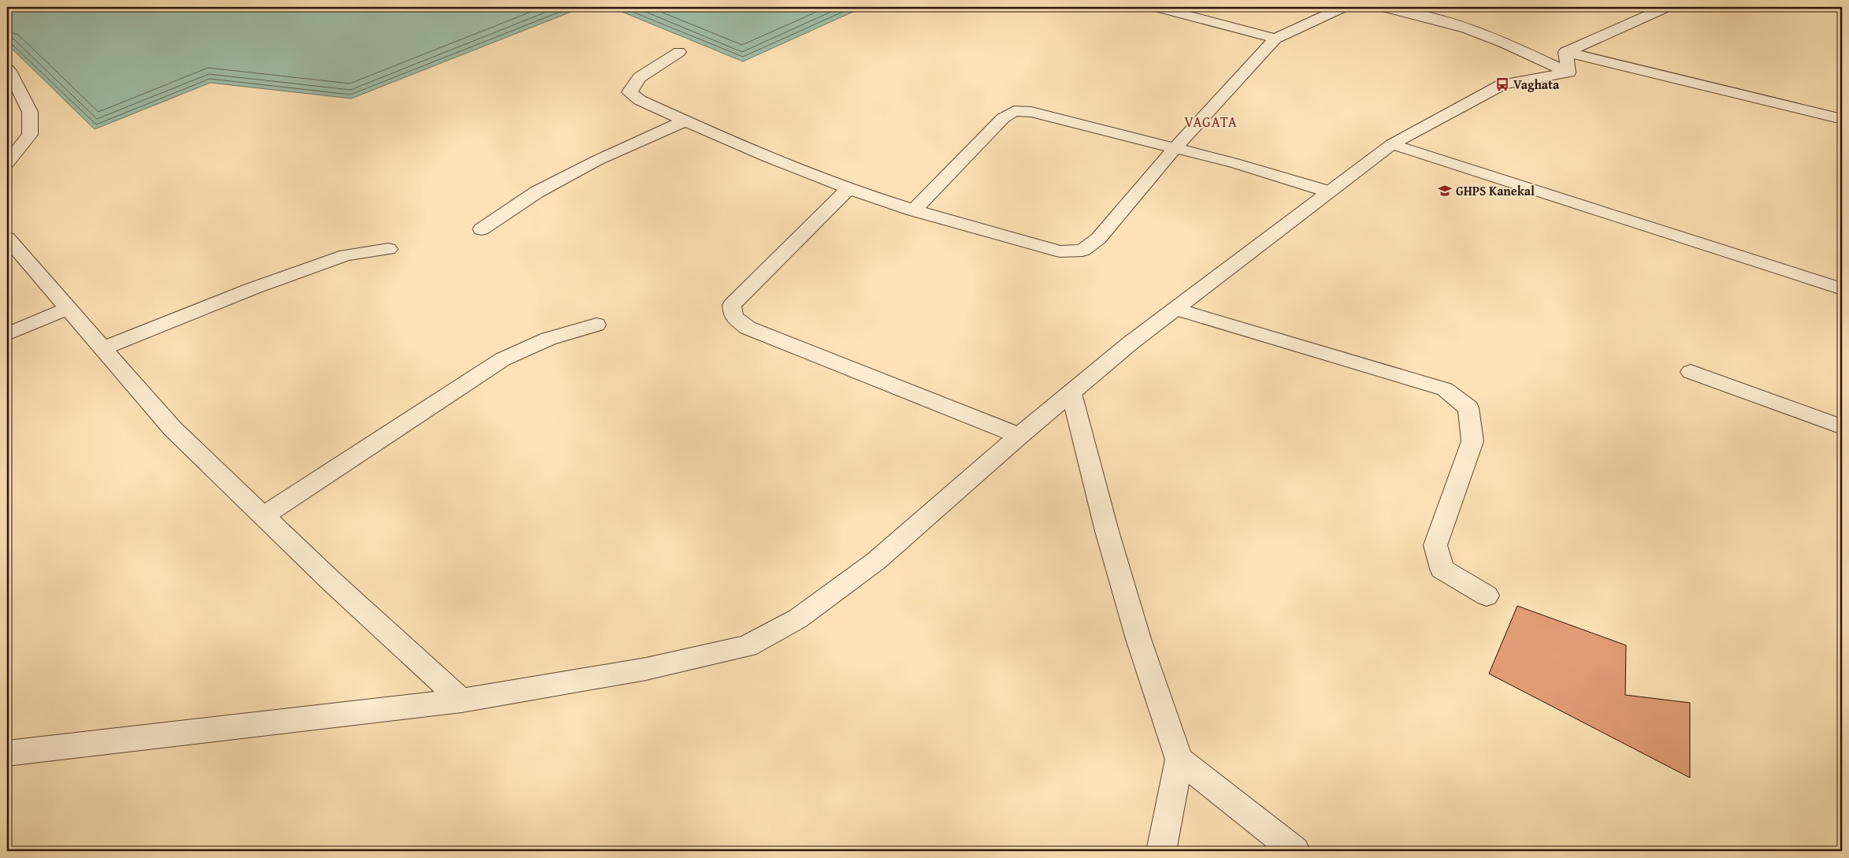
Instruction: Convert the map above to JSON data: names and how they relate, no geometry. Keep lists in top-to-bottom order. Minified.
{"districts":["VAGATA"],"places":{"bus stop":["Vaghata"],"school or university":["GHPS Kanekal"]}}
